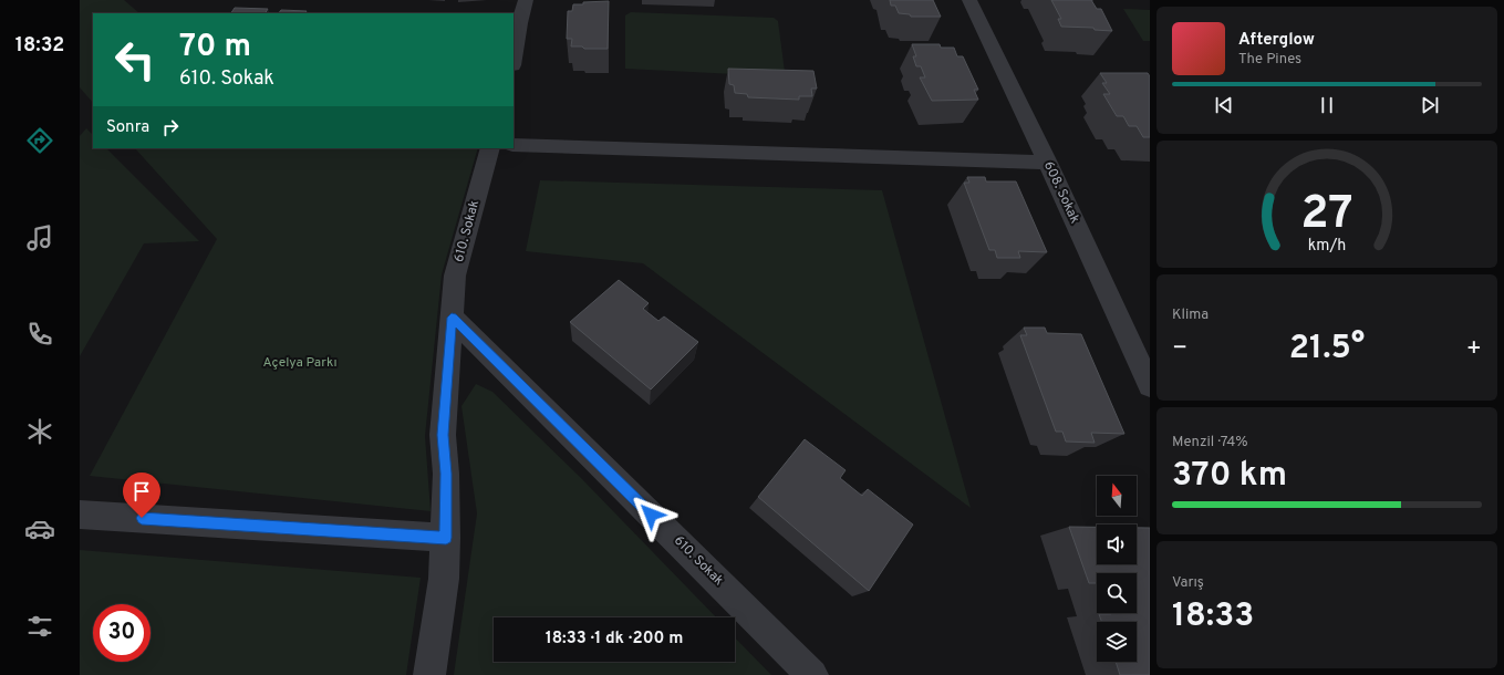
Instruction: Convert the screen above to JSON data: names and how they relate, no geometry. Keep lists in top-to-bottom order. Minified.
{"streets":{"street":["608. Sokak","610. Sokak"]},"parks":["Açelya Parkı"],"north":"top","page":{"tabs":"18:32","turn":["70 m","610. Sokak"],"song":["Afterglow","The Pines"],"then":"Sonra","tile":["Klima",["Menzil · 74%","370 km"],["Varış","18:33"]],"heat":["−","21.5°","+"],"limit":"30","trip":"18:33 · 1 dk · 200 m","gauge":["27","km/h"]}}
